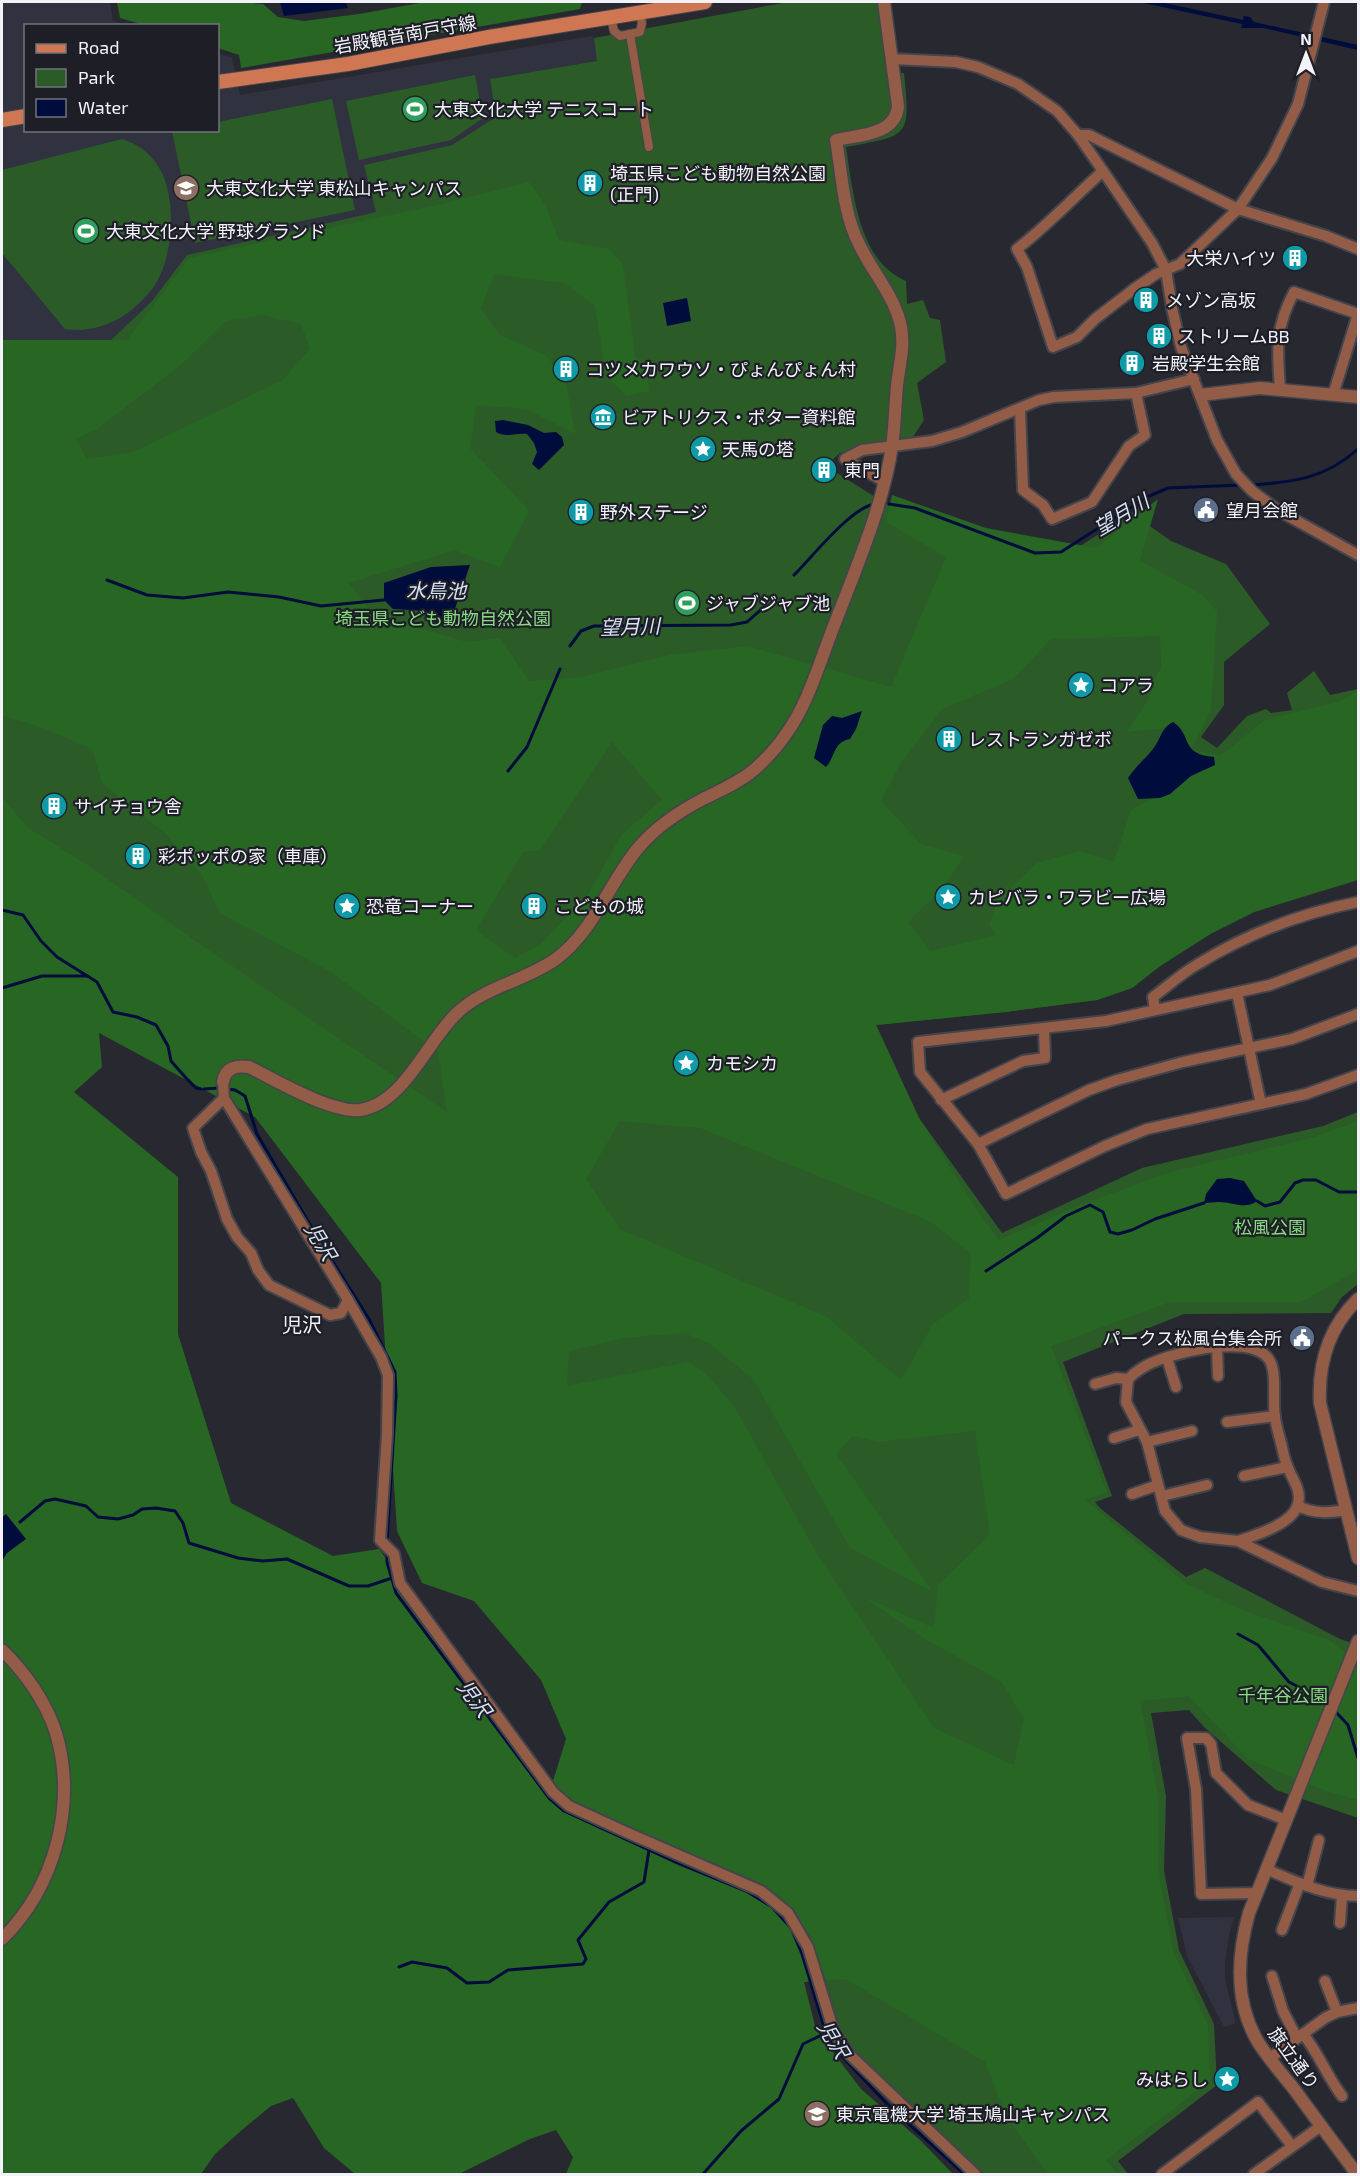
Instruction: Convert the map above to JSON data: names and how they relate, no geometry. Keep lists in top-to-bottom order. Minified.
{"streets":{"main road":["岩殿観音南戸守線"],"street":["旗立通り"]},"districts":["児沢"],"water":["望月川","水鳥池","児沢"],"parks":["埼玉県こども動物自然公園","松風公園","千年谷公園"],"places":{"sports":["大東文化大学 テニスコート","大東文化大学 野球グランド","ジャブジャブ池"],"building":["埼玉県こども動物自然公園 (正門)","大栄ハイツ","メゾン高坂","ストリームBB","岩殿学生会館","コツメカワウソ・ぴょんぴょん村","東門","野外ステージ","レストランガゼボ","サイチョウ舎","彩ポッポの家（車庫）","こどもの城"],"school or university":["大東文化大学 東松山キャンパス","東京電機大学 埼玉鳩山キャンパス"],"museum":["ビアトリクス・ポター資料館"],"place":["天馬の塔","コアラ","カピバラ・ワラビー広場","恐竜コーナー","カモシカ","みはらし"],"public building":["望月会館","パークス松風台集会所"]},"legend":["Road","Park","Water"],"north":"top"}
